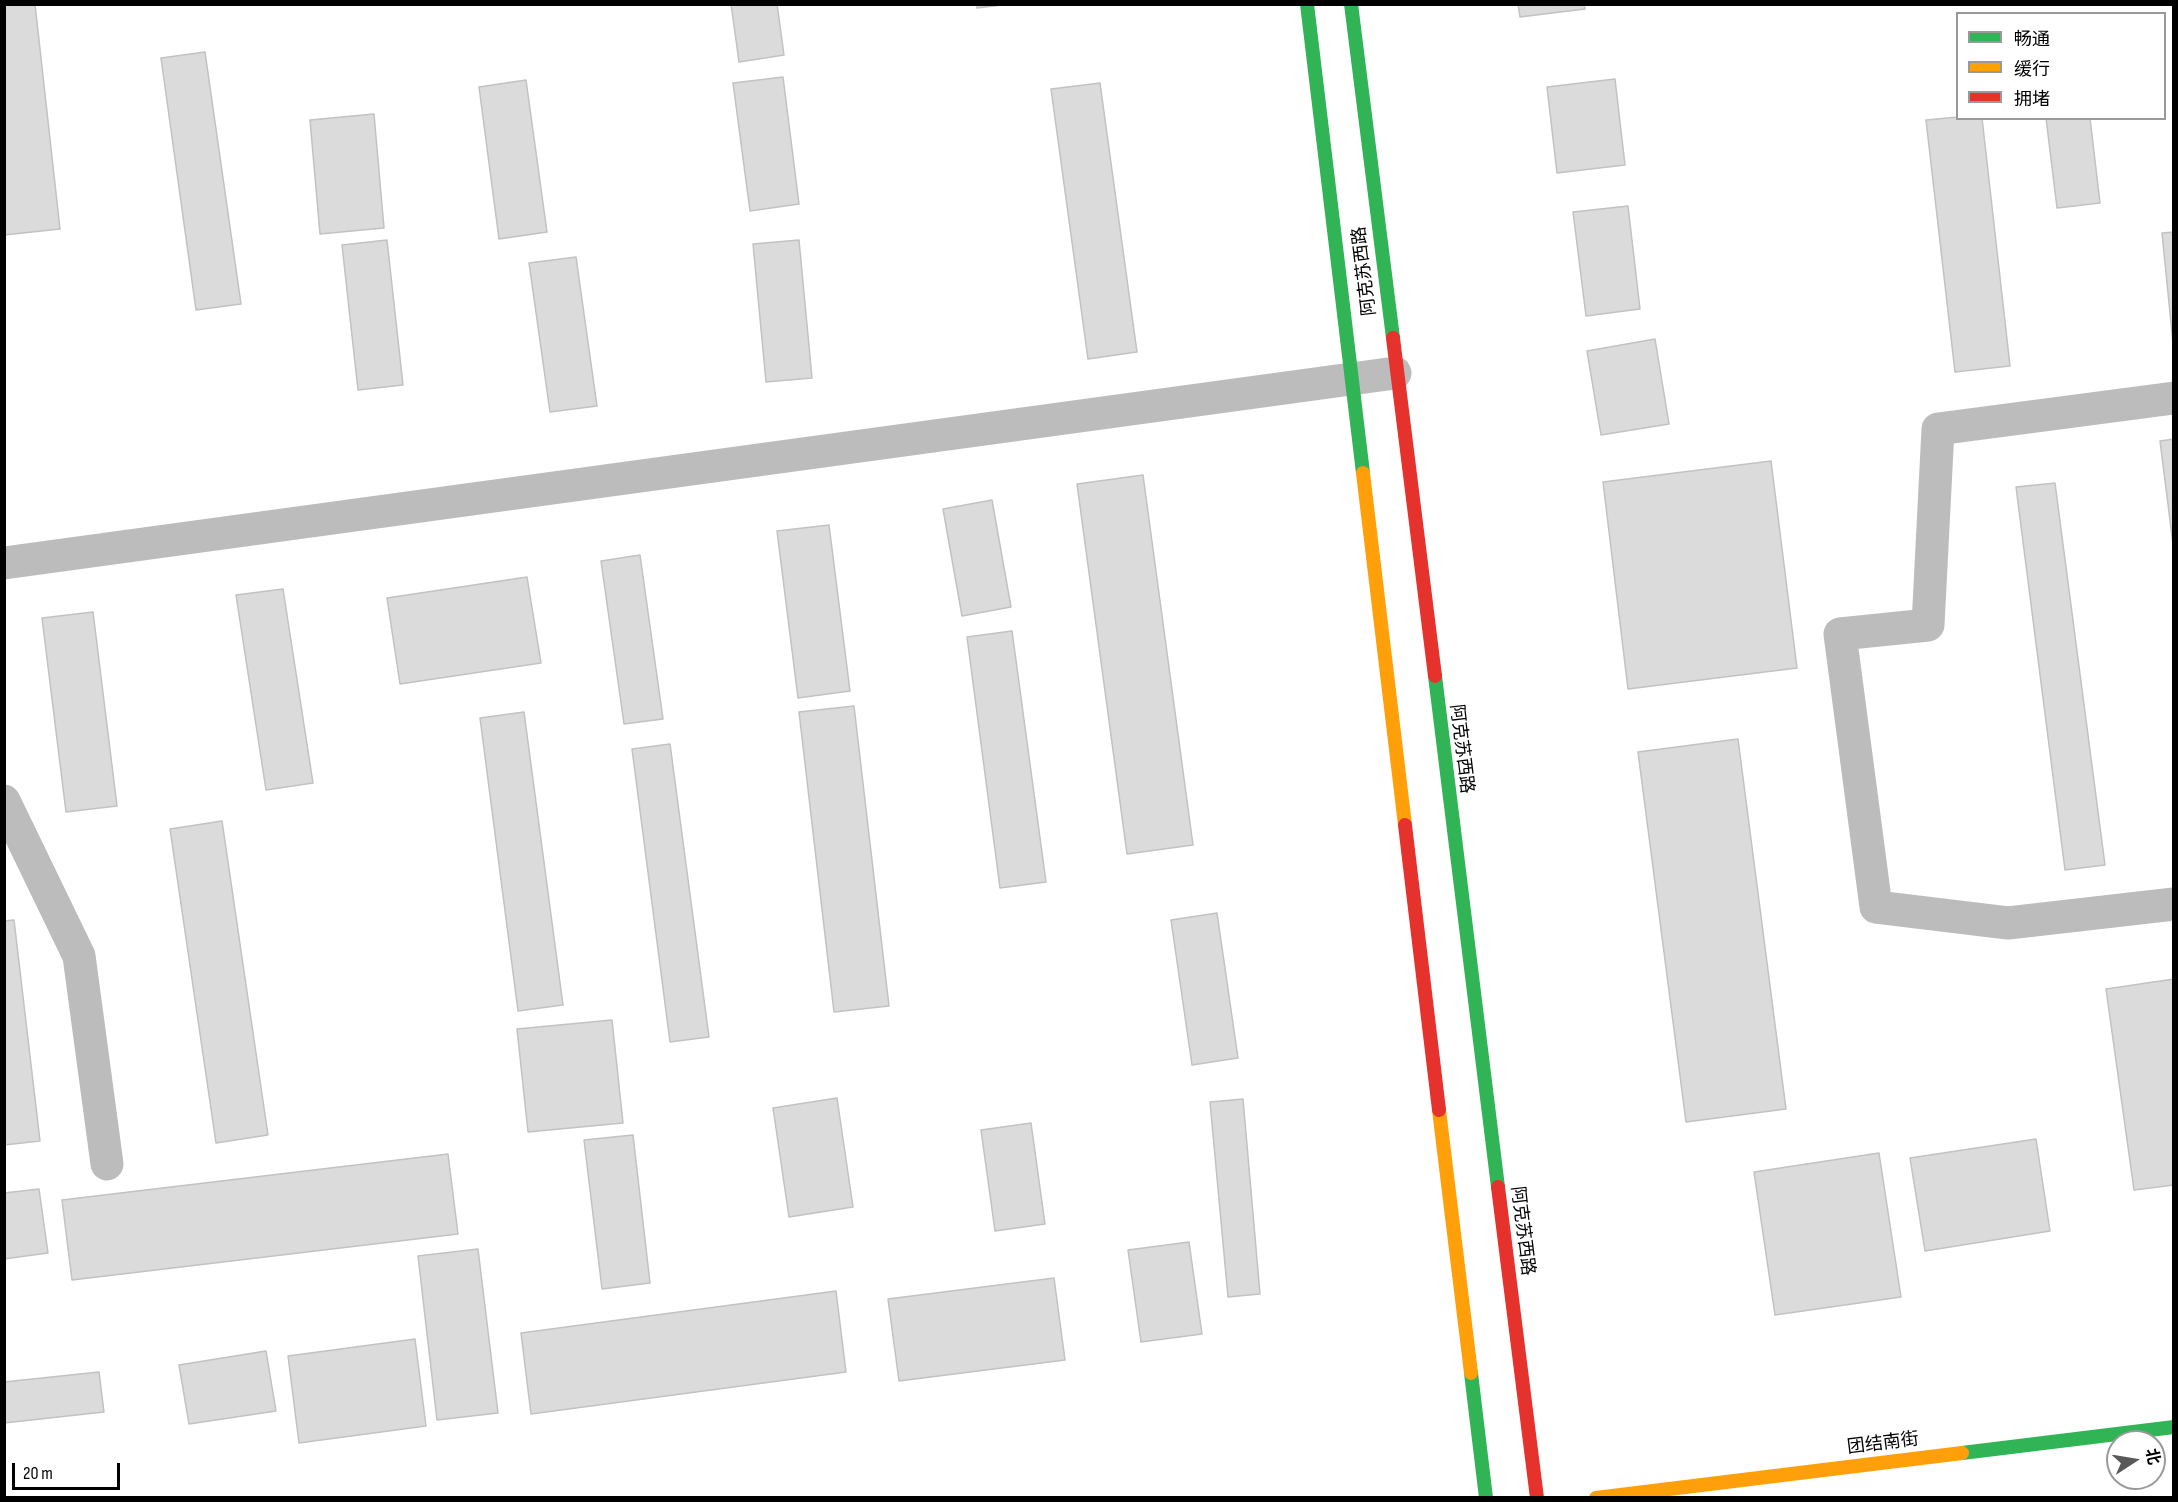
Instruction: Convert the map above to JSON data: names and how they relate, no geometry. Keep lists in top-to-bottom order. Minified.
{"streets":{"main road":["阿克苏西路","团结南街"]},"legend":["畅通","缓行","拥堵"],"scale_bar":"20 m","north":"right"}
